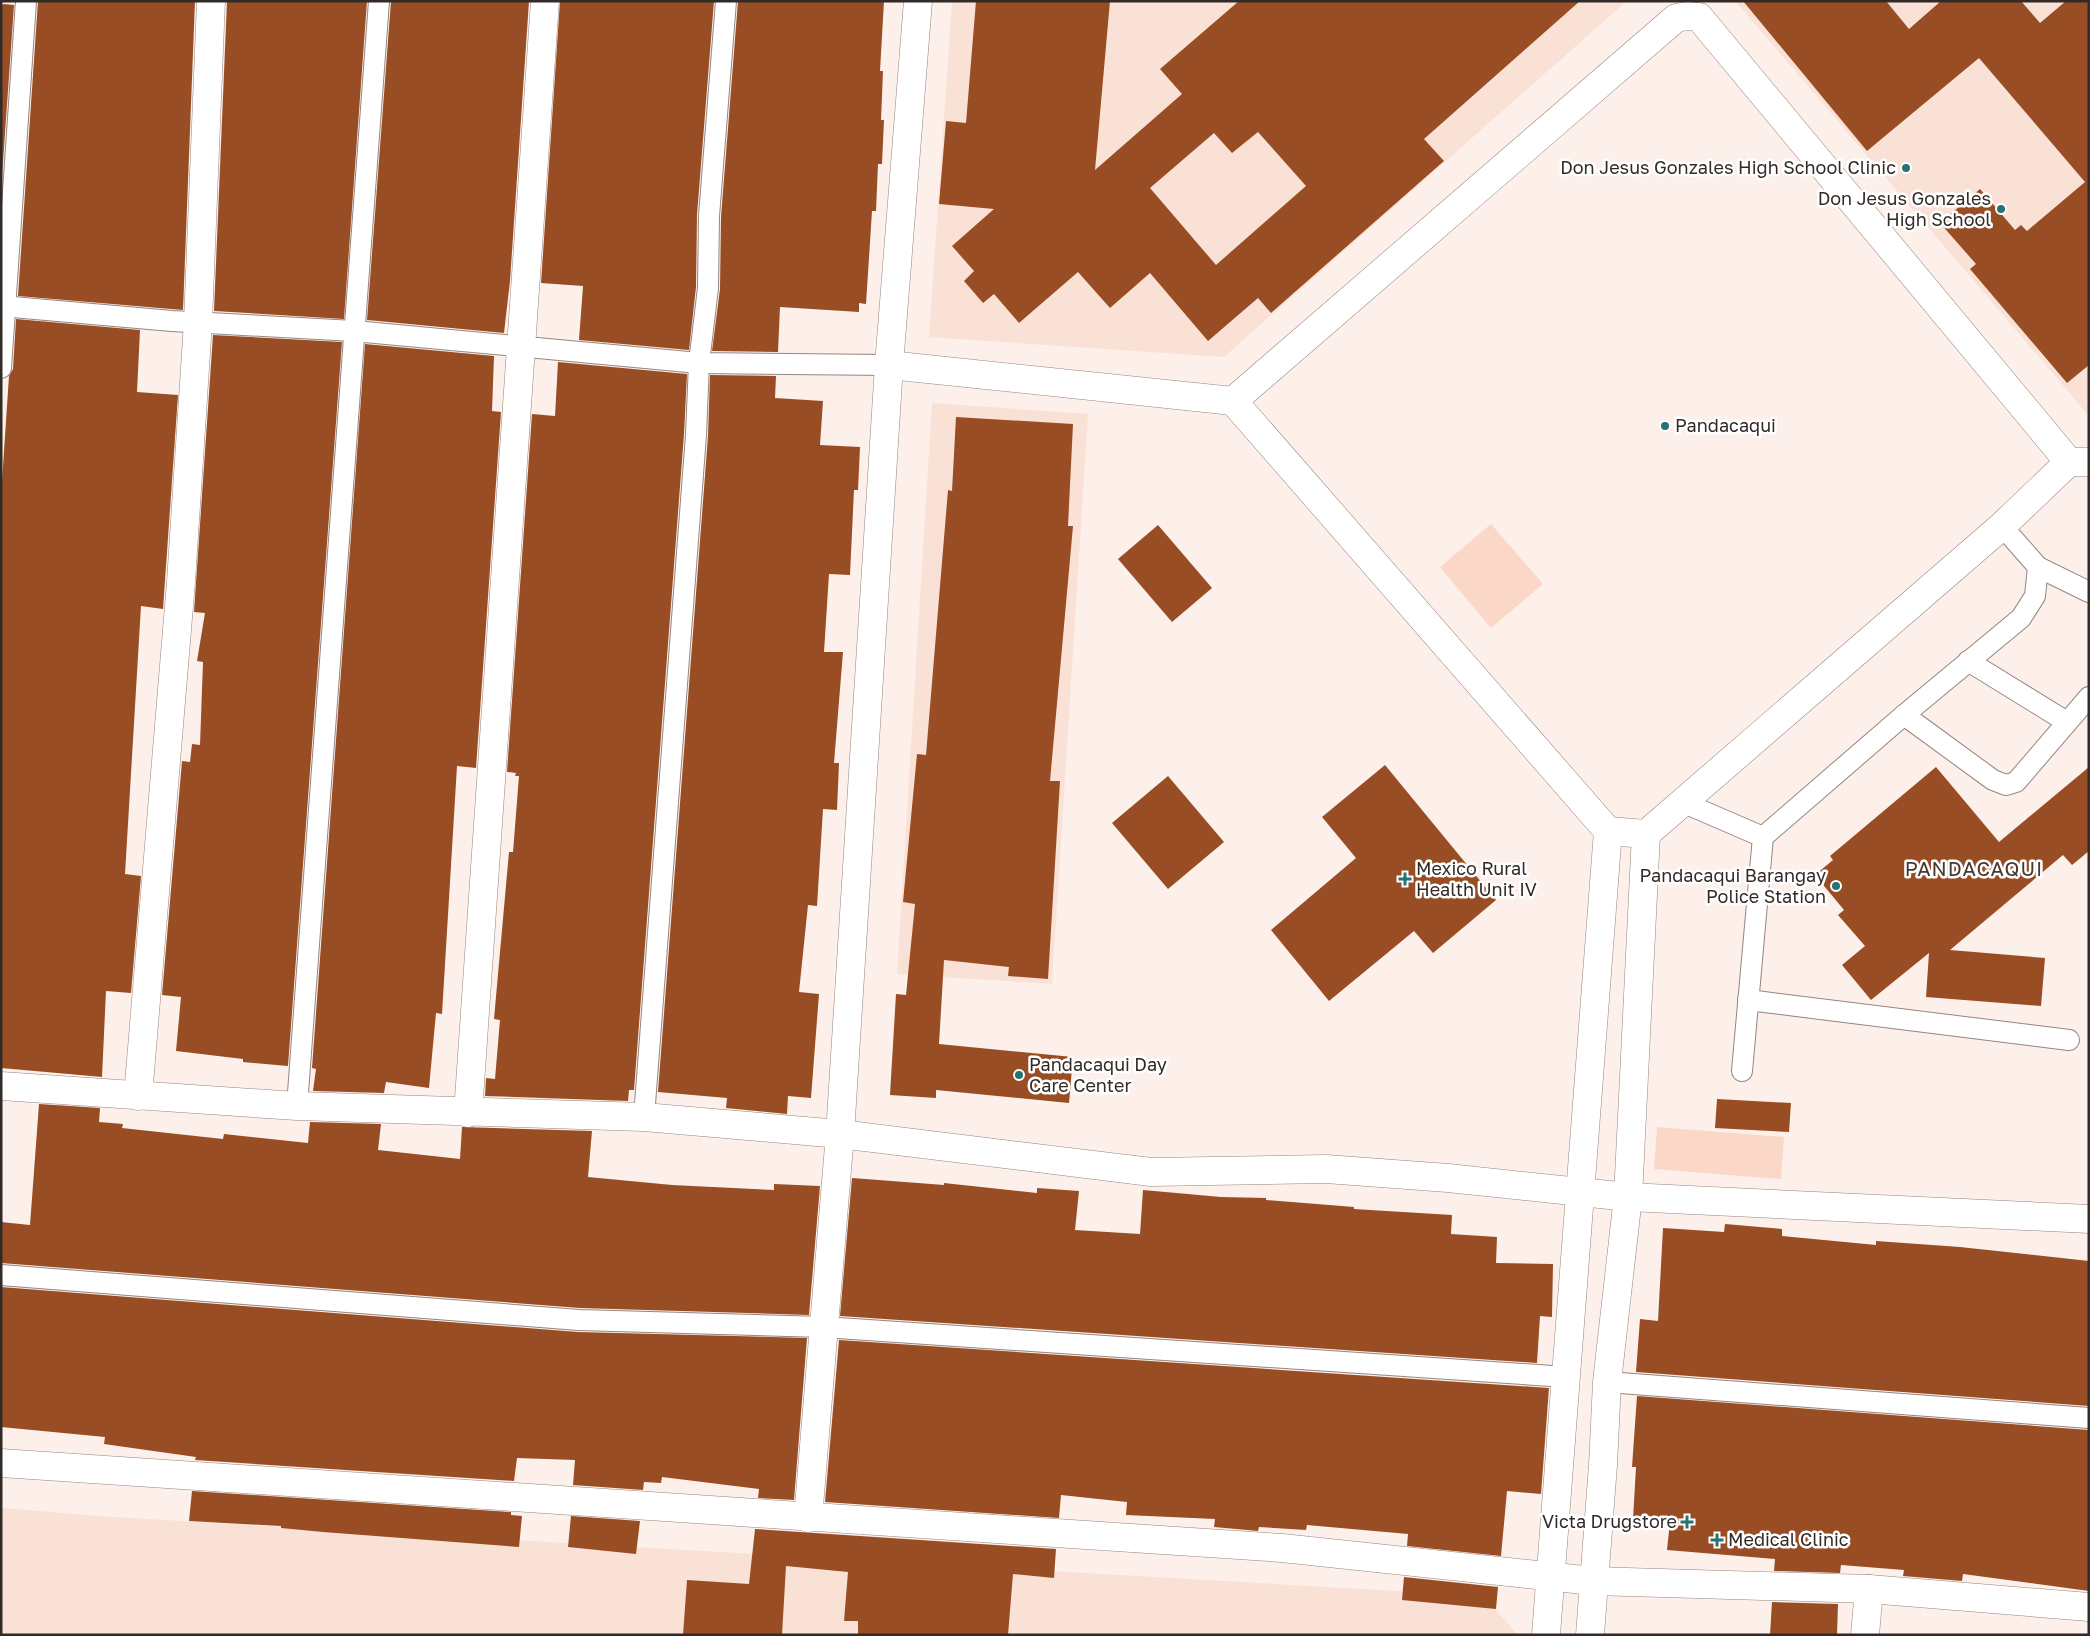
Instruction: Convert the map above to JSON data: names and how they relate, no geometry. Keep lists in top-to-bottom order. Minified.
{"districts":["PANDACAQUI"],"places":{"other":["Don Jesus Gonzales High School Clinic","Don Jesus Gonzales High School","Pandacaqui","Pandacaqui Barangay Police Station","Pandacaqui Day Care Center"],"health":["Mexico Rural Health Unit IV","Victa Drugstore","Medical Clinic"]}}
